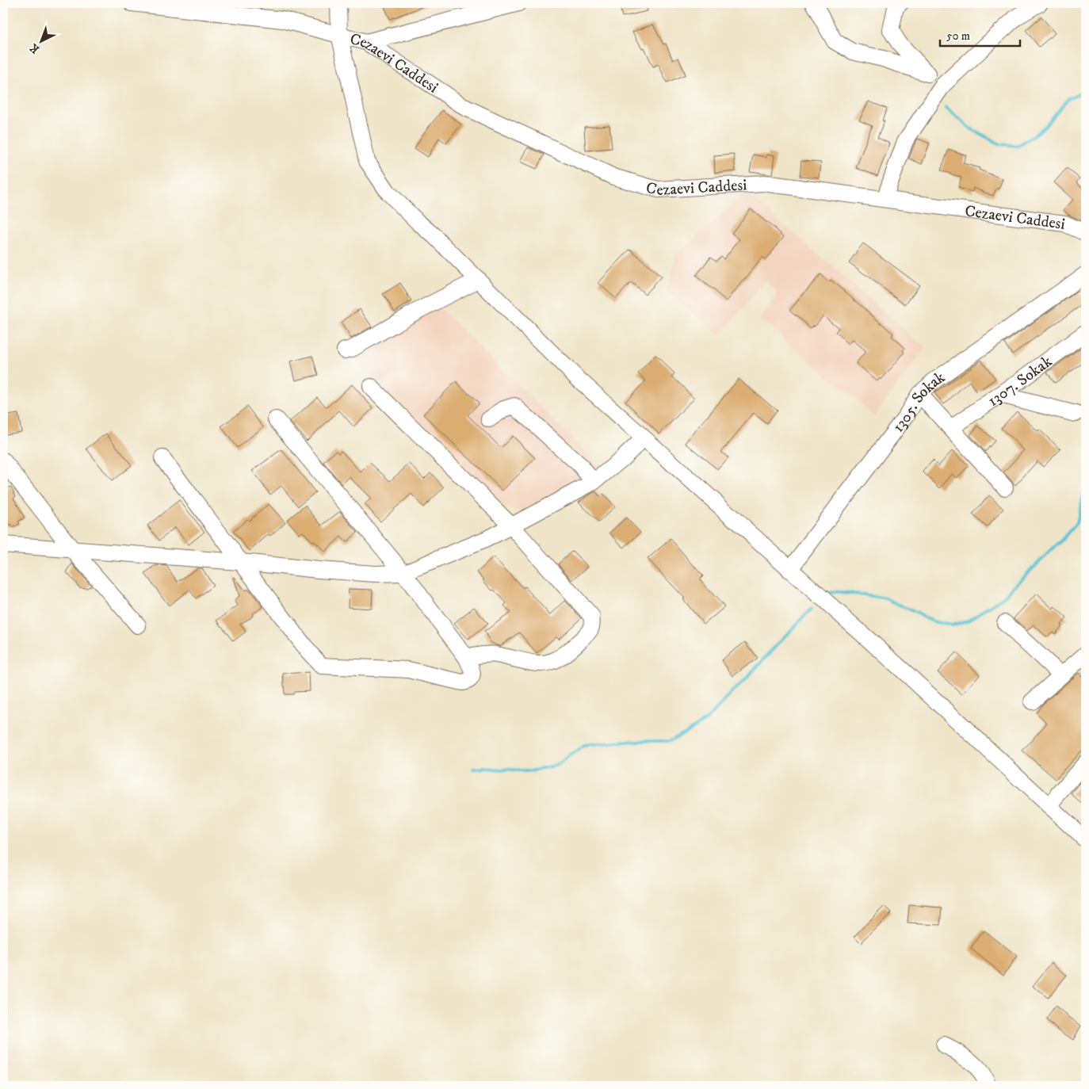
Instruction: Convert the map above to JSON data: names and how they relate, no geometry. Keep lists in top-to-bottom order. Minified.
{"streets":{"street":["Cezaevi Caddesi","1307. Sokak","1305. Sokak"]},"scale_bar":"50 m","north":"bottom left"}
